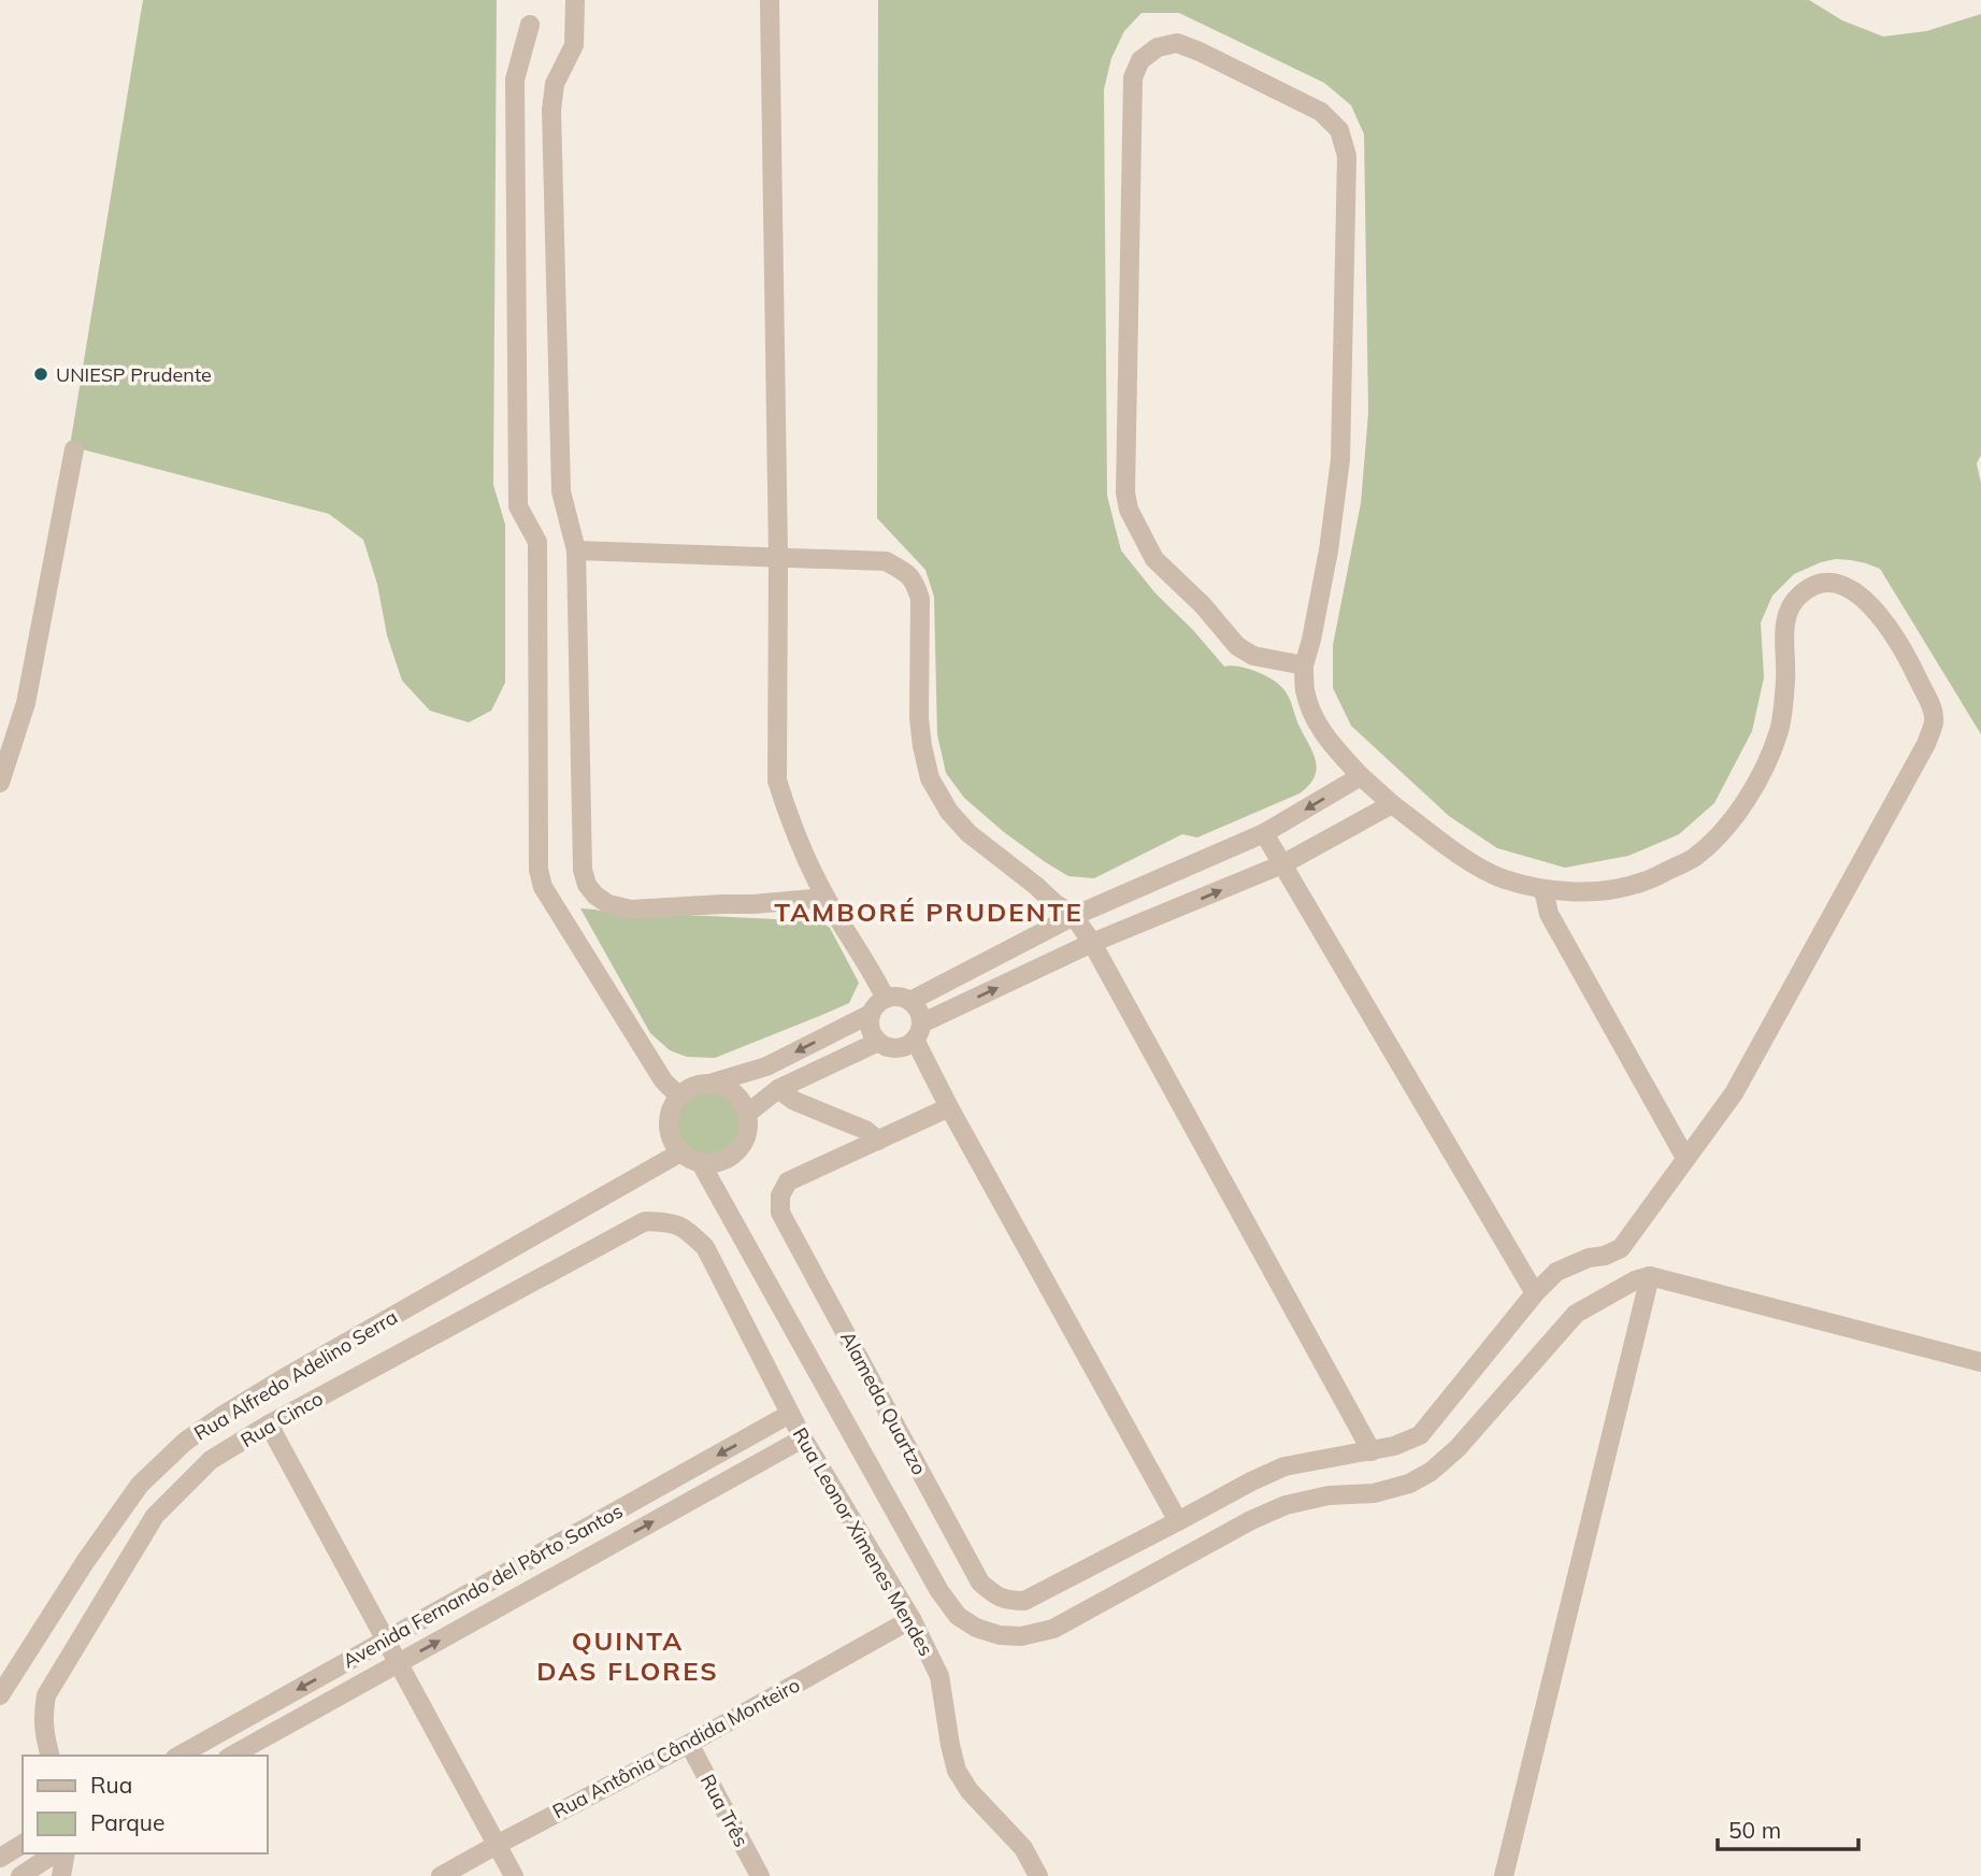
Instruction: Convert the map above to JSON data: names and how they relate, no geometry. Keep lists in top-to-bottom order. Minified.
{"streets":{"street":["Rua Alfredo Adelino Serra","Alameda Quartzo","Rua Cinco","Rua Leonor Ximenes Mendes","Avenida Fernando del Pôrto Santos","Rua Antônia Cândida Monteiro","Rua Três"]},"crossings":[["Rua Cinco","Rua Leonor Ximenes Mendes"],["Rua Leonor Ximenes Mendes","Avenida Fernando del Pôrto Santos"],["Rua Leonor Ximenes Mendes","Rua Antônia Cândida Monteiro"],["Rua Antônia Cândida Monteiro","Rua Três"]],"districts":["TAMBORÉ PRUDENTE","QUINTA DAS FLORES"],"places":["UNIESP Prudente"],"legend":["Rua","Parque"],"scale_bar":"50 m"}
